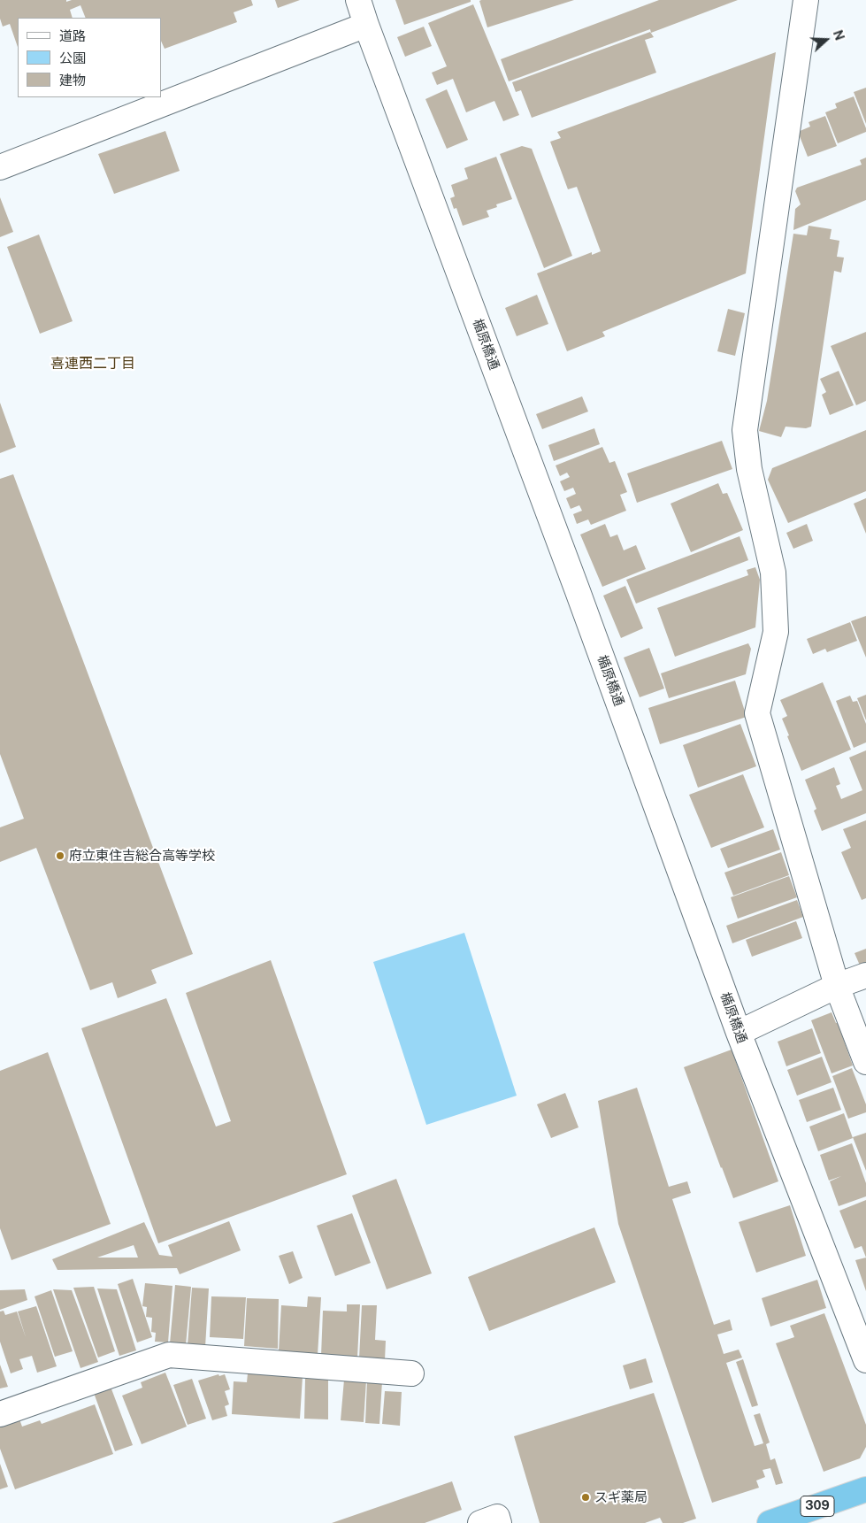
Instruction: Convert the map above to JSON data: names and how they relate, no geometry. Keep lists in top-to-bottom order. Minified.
{"streets":{"highway":["309"],"street":["楯原橋通"]},"districts":["喜連西二丁目"],"places":["府立東住吉総合高等学校","スギ薬局"],"legend":["道路","公園","建物"],"north":"right"}
